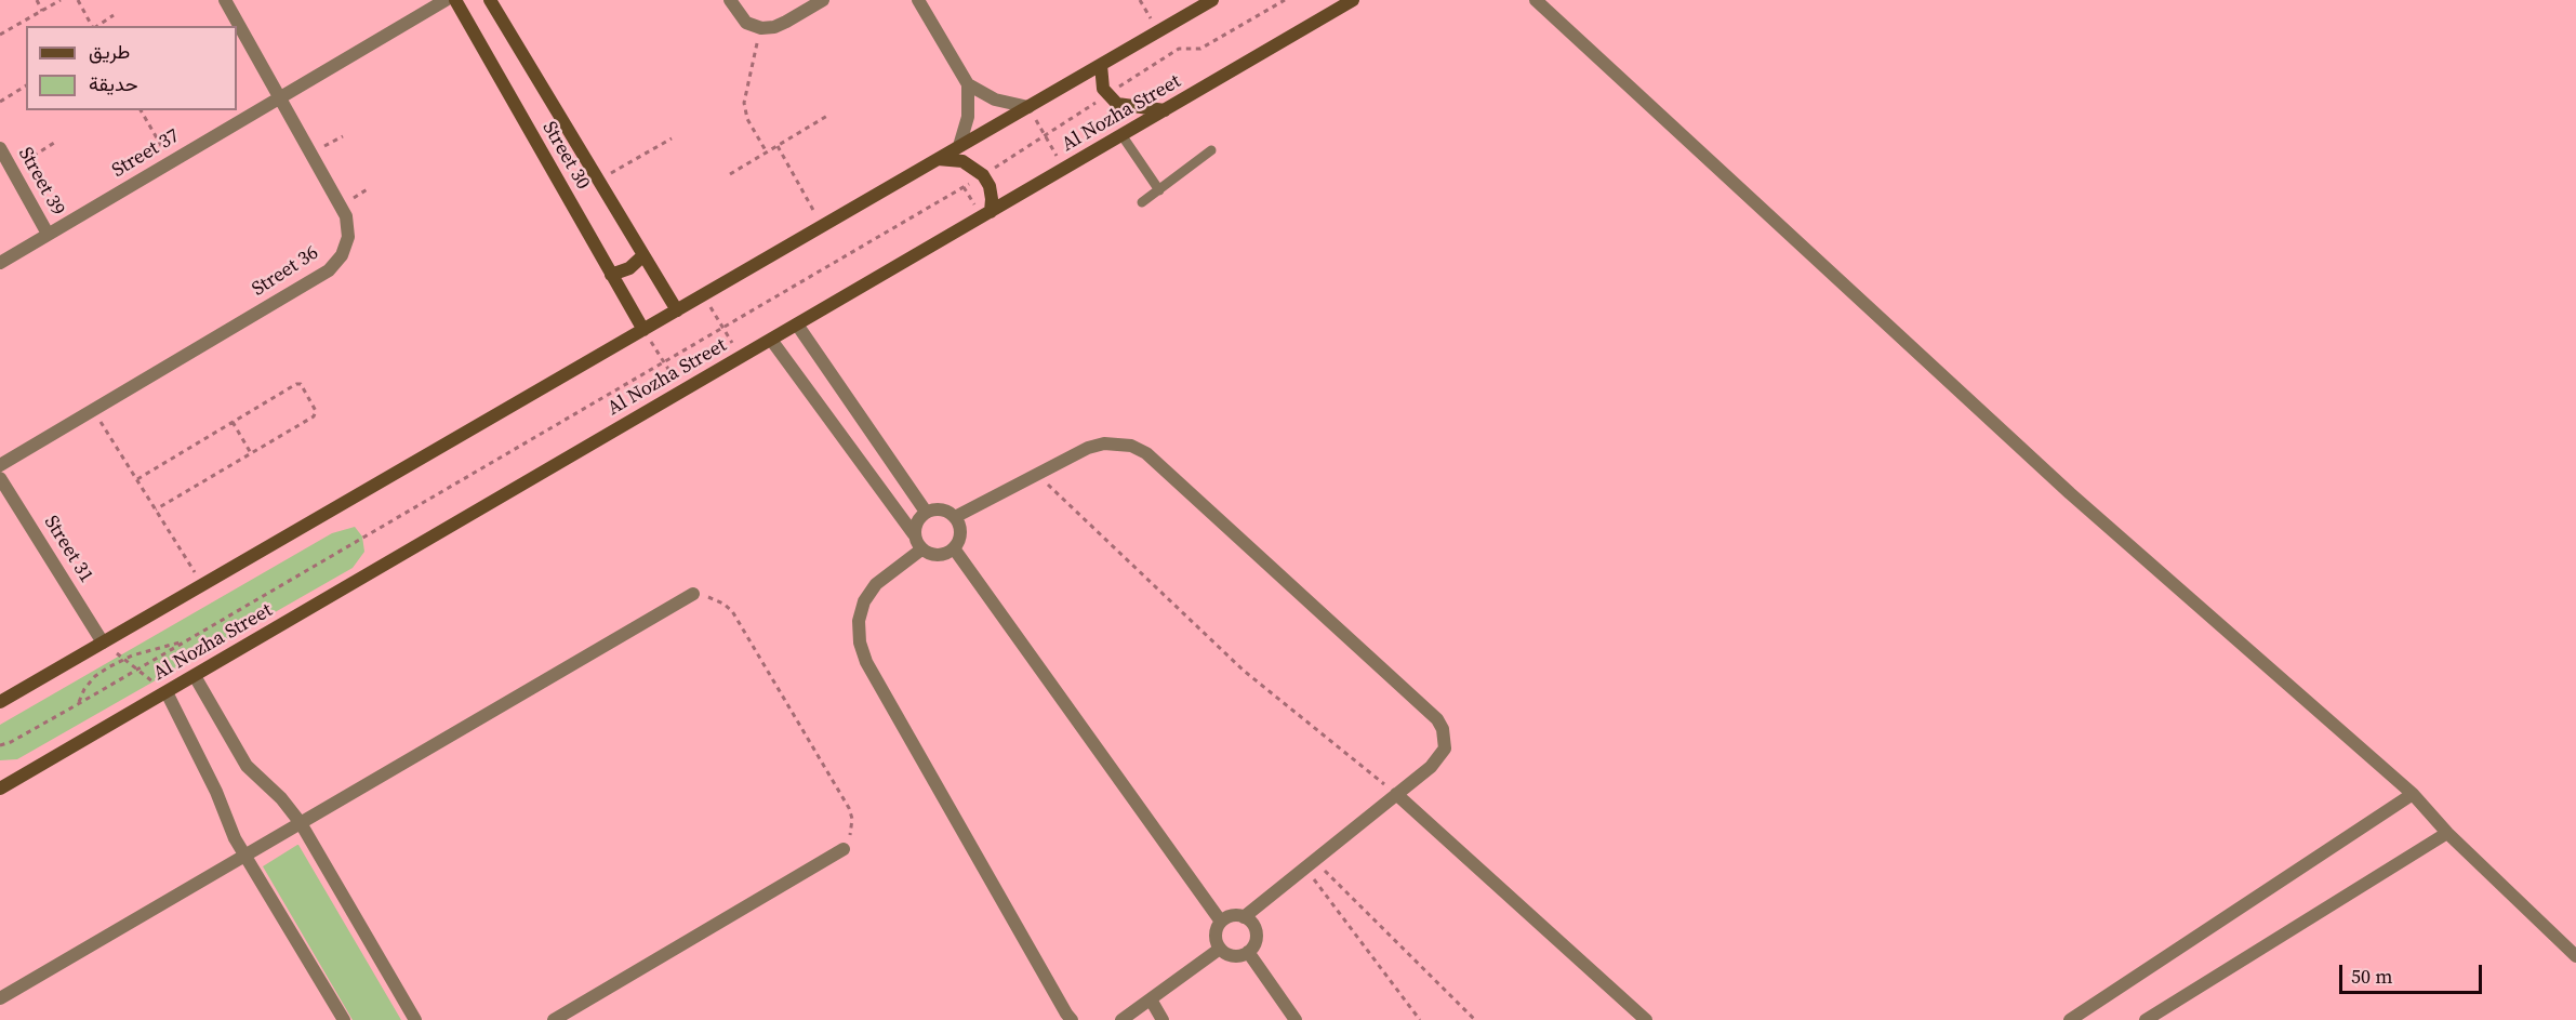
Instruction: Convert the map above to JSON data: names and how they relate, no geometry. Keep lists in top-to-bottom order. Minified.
{"streets":{"main road":["Al Nozha Street","Street 30"],"street":["Street 37","Street 39","Street 36","Street 31"]},"crossings":[["Street 37","Street 39"],["Street 37","Street 36"]],"legend":["طريق","حديقة"],"scale_bar":"50 m"}
